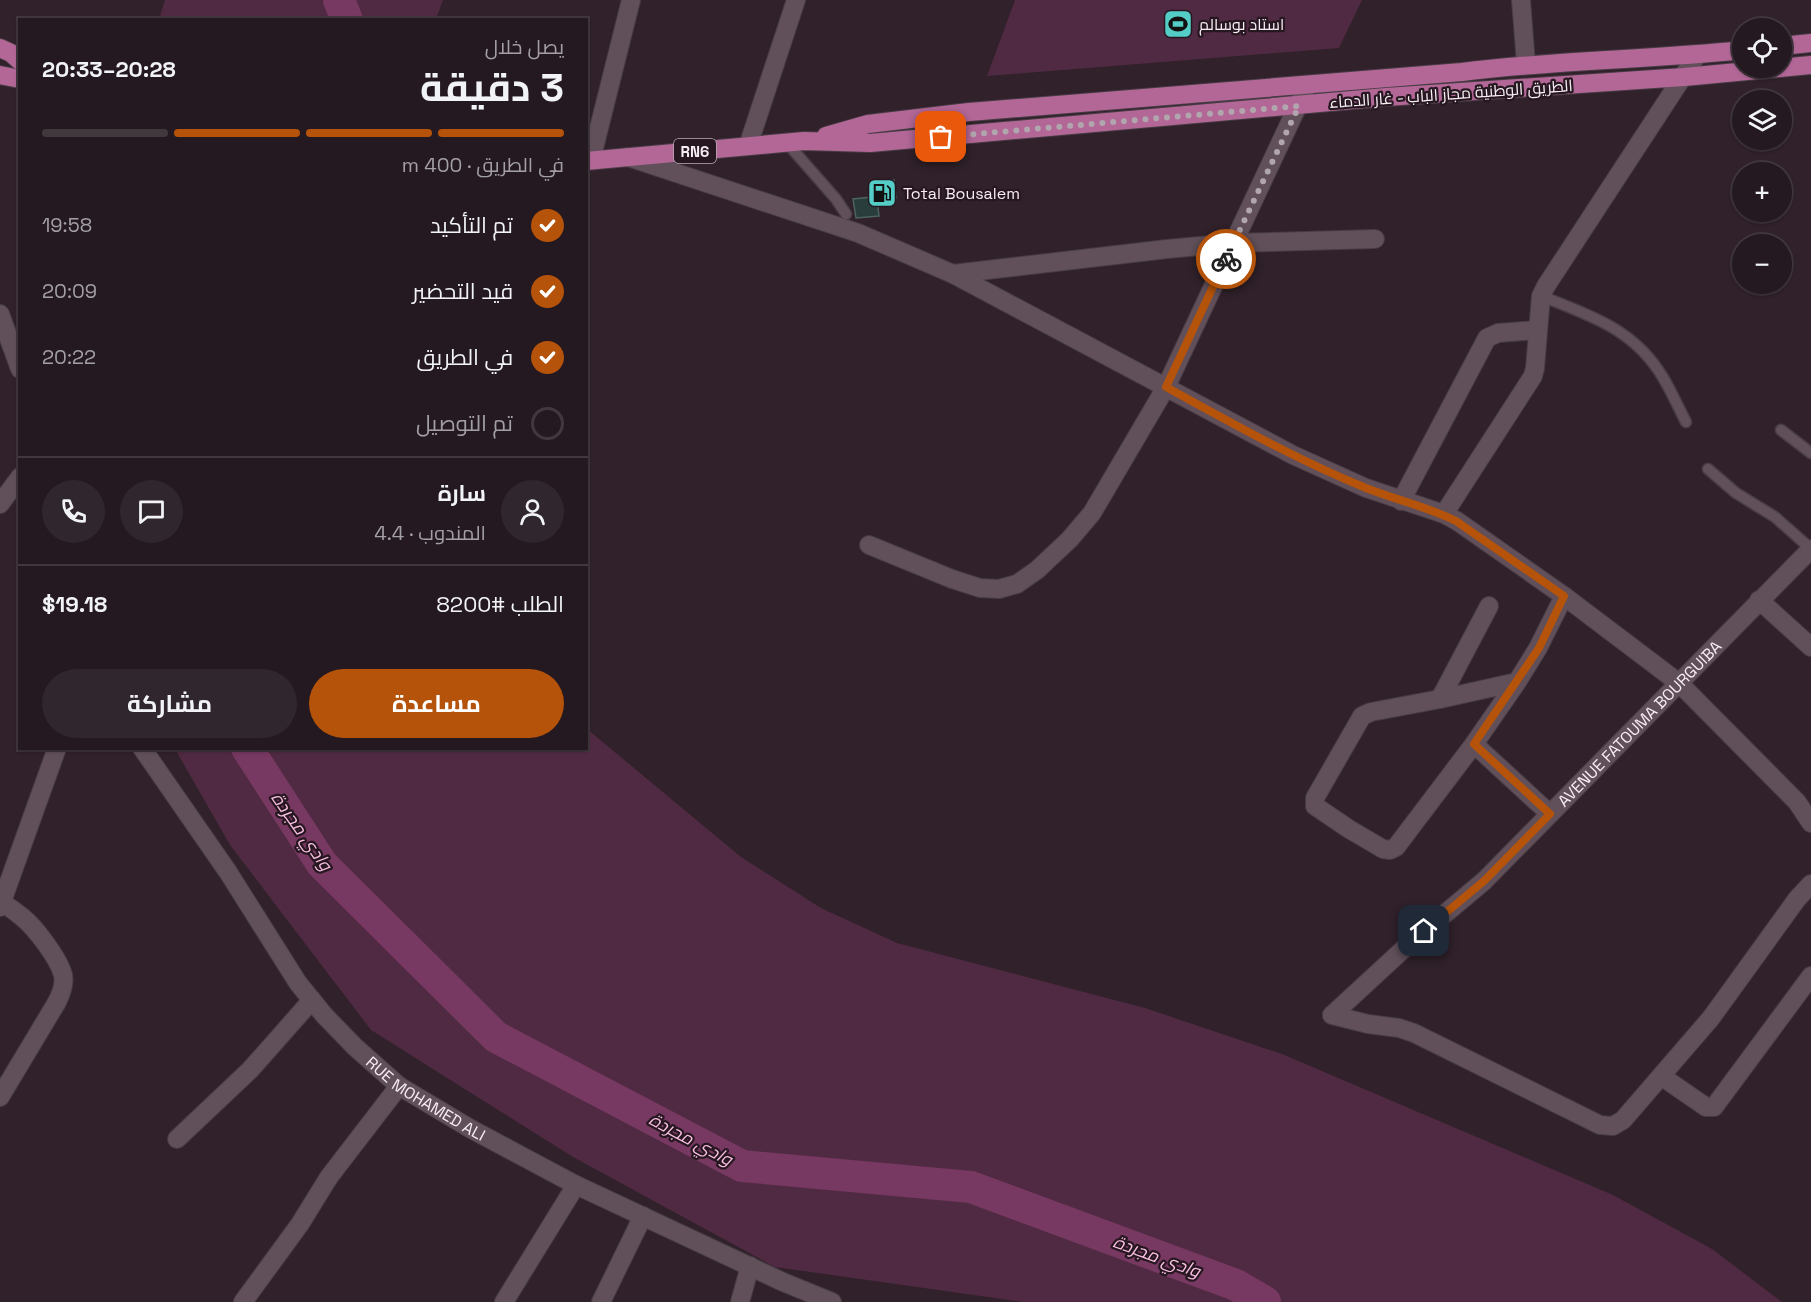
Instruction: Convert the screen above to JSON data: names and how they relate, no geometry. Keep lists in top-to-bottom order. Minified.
{"streets":{"main road":["الطريق الوطنية مجاز الباب - غار الدماء","RN6"],"street":["AVENUE FATOUMA BOURGUIBA","RUE MOHAMED ALI"]},"water":["وادي مجردة"],"places":{"sports":["استاد بوسالم"],"fuel station":["Total Bousalem"]},"page":{"map_buttons":["+","−"],"heading":["3 دقيقة","يصل خلال","20:28–20:33"],"panel":["سارة","المندوب · 4.4","الطلب #8200","$19.18"],"bar":"في الطريق · 400 m","list":[["تم التأكيد","19:58"],["قيد التحضير","20:09"],["في الطريق","20:22"],"تم التوصيل"],"buttons":["مساعدة","مشاركة"]}}
